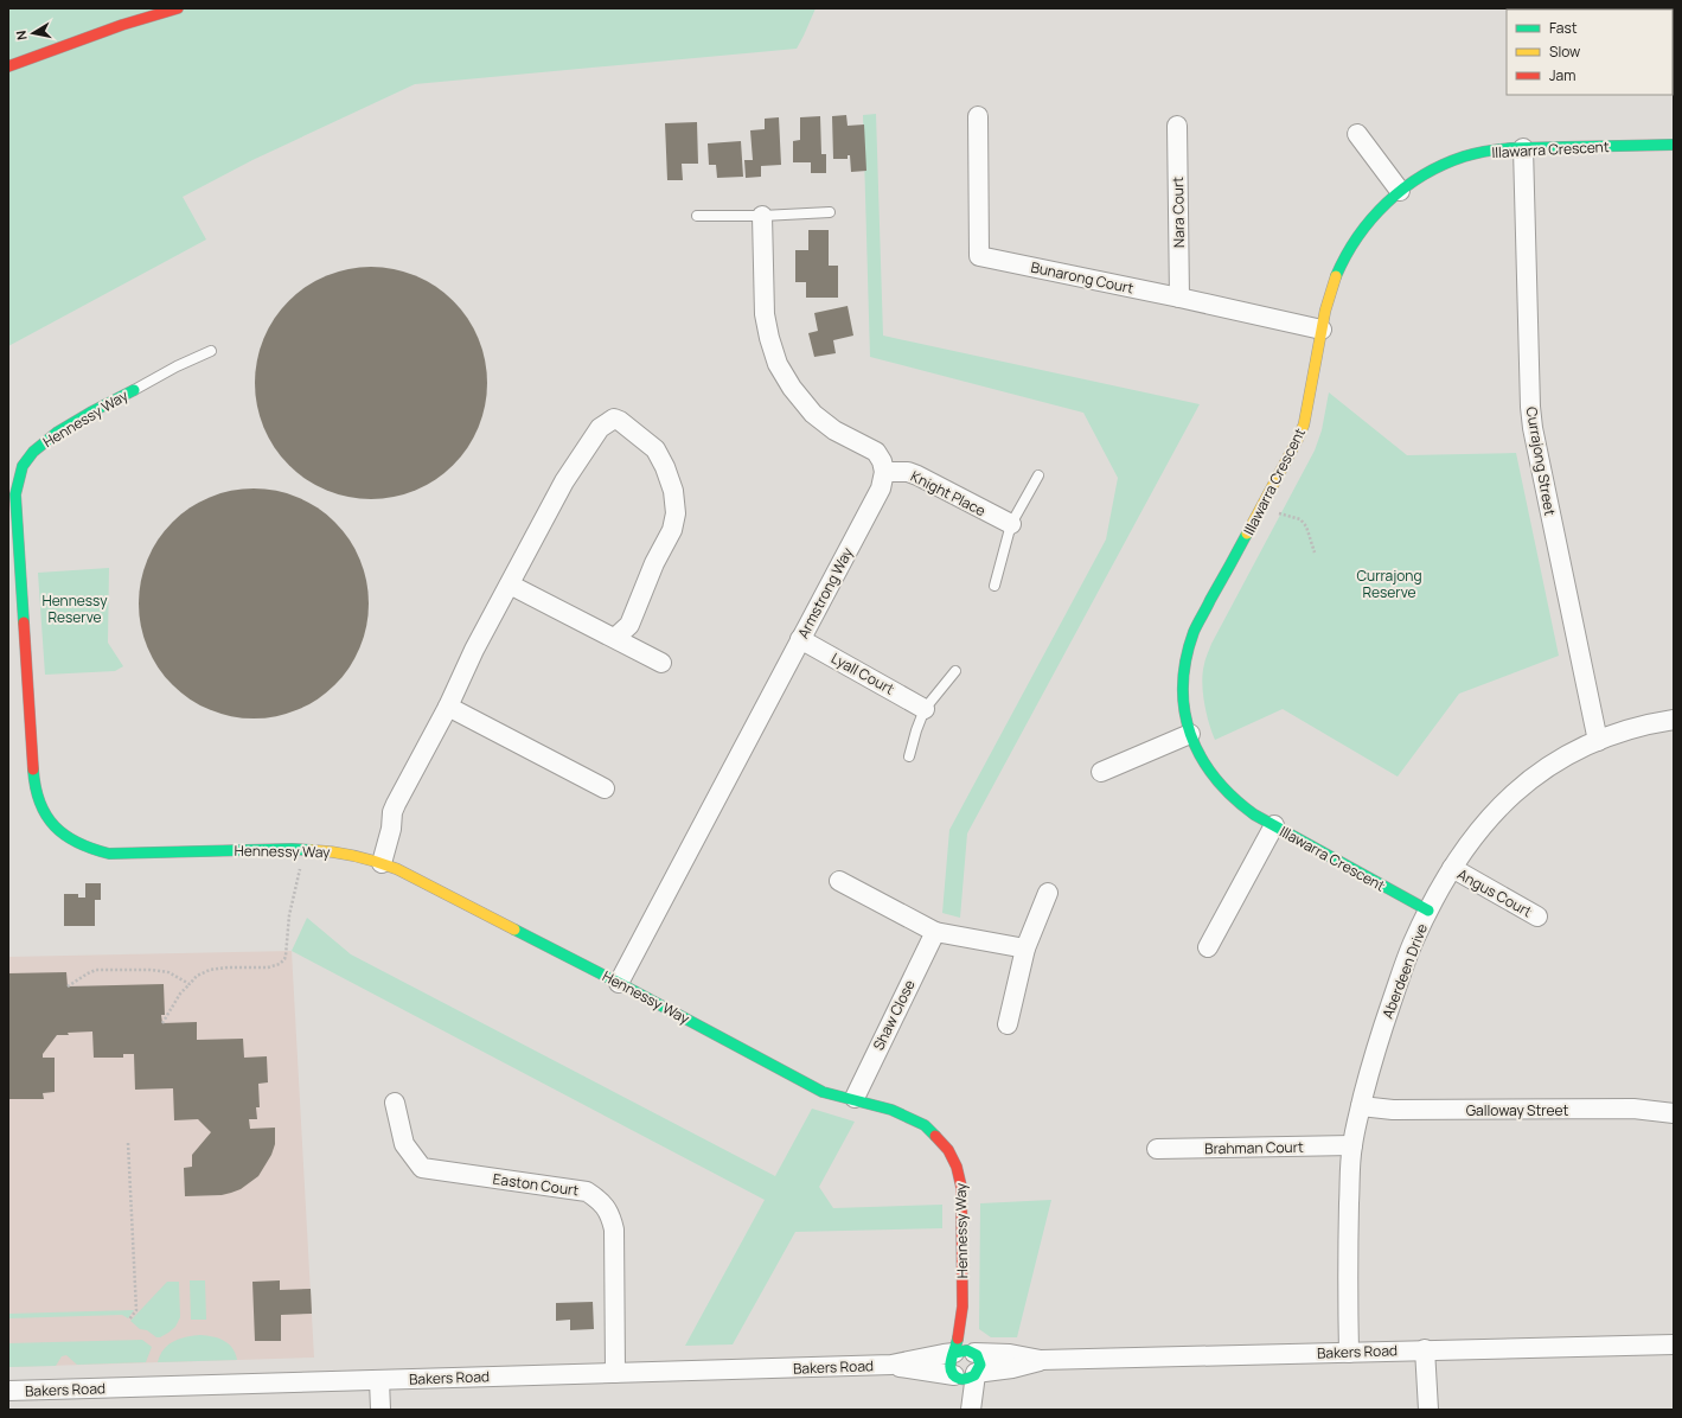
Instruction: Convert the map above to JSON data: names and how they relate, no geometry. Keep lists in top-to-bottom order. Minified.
{"streets":{"main road":["Illawarra Crescent","Hennessy Way"],"street":["Nara Court","Bunarong Court","Currajong Street","Knight Place","Armstrong Way","Lyall Court","Angus Court","Aberdeen Drive","Shaw Close","Galloway Street","Brahman Court","Easton Court","Bakers Road"]},"crossings":[["Illawarra Crescent","Bunarong Court"],["Illawarra Crescent","Currajong Street"],["Illawarra Crescent","Aberdeen Drive"],["Nara Court","Bunarong Court"],["Hennessy Way","Armstrong Way"],["Hennessy Way","Shaw Close"],["Hennessy Way","Bakers Road"],["Currajong Street","Aberdeen Drive"],["Knight Place","Armstrong Way"],["Armstrong Way","Lyall Court"],["Angus Court","Aberdeen Drive"],["Aberdeen Drive","Galloway Street"],["Aberdeen Drive","Brahman Court"],["Aberdeen Drive","Bakers Road"],["Easton Court","Bakers Road"]],"parks":["Currajong Reserve","Hennessy Reserve"],"legend":["Fast","Slow","Jam"],"north":"left"}
